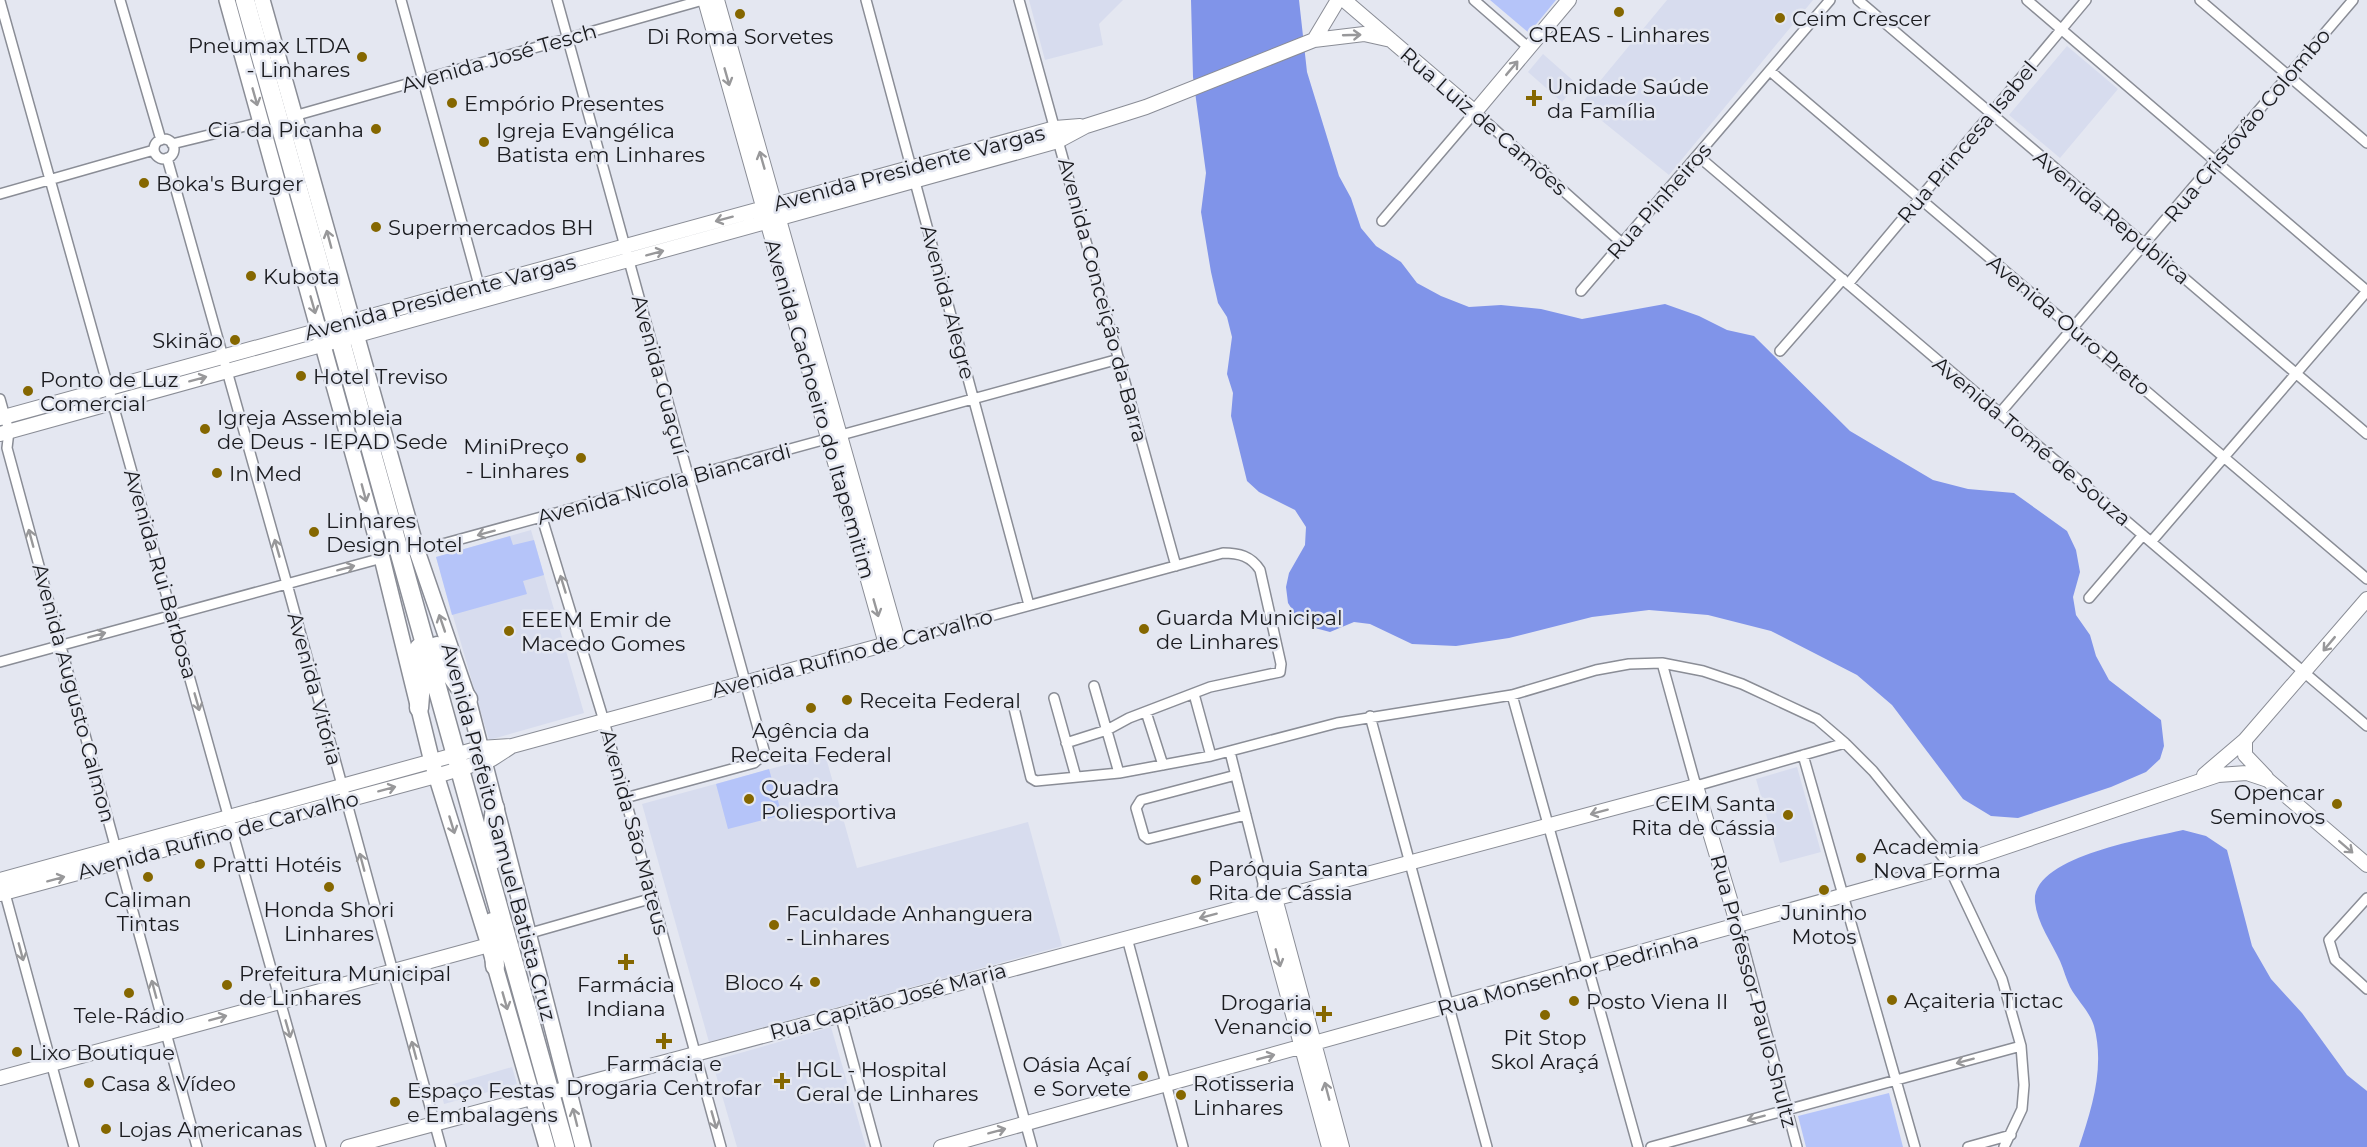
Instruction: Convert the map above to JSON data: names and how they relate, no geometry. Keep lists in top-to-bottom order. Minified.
{"streets":{"highway":["Avenida Prefeito Samuel Batista Cruz"],"main road":["Rua Luiz de Camões","Avenida Presidente Vargas","Avenida Cachoeiro do Itapemitim","Avenida Rufino de Carvalho","Rua Monsenhor Pedrinha","Rua Professor Paulo Shultz","Rua Capitão José Maria"],"street":["Avenida José Tesch","Rua Cristóvão Colombo","Rua Princesa Isabel","Rua Pinheiros","Avenida República","Avenida Conceição da Barra","Avenida Alegre","Avenida Ouro Preto","Avenida Guaçuí","Avenida Tomé de Souza","Avenida Nicola Biancardi","Avenida Rui Barbosa","Avenida Vitória","Avenida Augusto Calmon","Avenida São Mateus"]},"crossings":[["Avenida José Tesch","Avenida Guaçuí"],["Avenida José Tesch","Avenida Prefeito Samuel Batista Cruz"],["Rua Luiz de Camões","Avenida Presidente Vargas"],["Rua Luiz de Camões","Rua Pinheiros"],["Rua Cristóvão Colombo","Avenida República"],["Rua Cristóvão Colombo","Avenida Ouro Preto"],["Rua Cristóvão Colombo","Avenida Tomé de Souza"],["Rua Princesa Isabel","Avenida República"],["Rua Princesa Isabel","Avenida Ouro Preto"],["Rua Princesa Isabel","Avenida Tomé de Souza"],["Avenida Presidente Vargas","Avenida Conceição da Barra"],["Avenida Presidente Vargas","Avenida Alegre"],["Avenida Presidente Vargas","Avenida Guaçuí"],["Avenida Presidente Vargas","Avenida Cachoeiro do Itapemitim"],["Avenida Presidente Vargas","Avenida Rui Barbosa"],["Avenida Presidente Vargas","Avenida Vitória"],["Avenida Presidente Vargas","Avenida Augusto Calmon"],["Avenida Presidente Vargas","Avenida Prefeito Samuel Batista Cruz"],["Rua Pinheiros","Avenida Ouro Preto"],["Rua Pinheiros","Avenida Tomé de Souza"],["Avenida Conceição da Barra","Avenida Nicola Biancardi"],["Avenida Conceição da Barra","Avenida Rufino de Carvalho"],["Avenida Alegre","Avenida Nicola Biancardi"],["Avenida Alegre","Avenida Rufino de Carvalho"],["Avenida Guaçuí","Avenida Nicola Biancardi"],["Avenida Guaçuí","Avenida Rufino de Carvalho"],["Avenida Guaçuí","Avenida São Mateus"],["Avenida Cachoeiro do Itapemitim","Avenida Nicola Biancardi"],["Avenida Cachoeiro do Itapemitim","Avenida Rufino de Carvalho"],["Avenida Nicola Biancardi","Avenida Prefeito Samuel Batista Cruz"],["Avenida Nicola Biancardi","Avenida São Mateus"],["Avenida Rui Barbosa","Avenida Rufino de Carvalho"],["Avenida Rufino de Carvalho","Avenida Vitória"],["Avenida Rufino de Carvalho","Avenida Augusto Calmon"],["Avenida Rufino de Carvalho","Avenida Prefeito Samuel Batista Cruz"],["Avenida Rufino de Carvalho","Avenida São Mateus"],["Avenida Prefeito Samuel Batista Cruz","Rua Capitão José Maria"],["Avenida São Mateus","Rua Capitão José Maria"],["Rua Monsenhor Pedrinha","Rua Professor Paulo Shultz"],["Rua Professor Paulo Shultz","Rua Capitão José Maria"]],"one_way":["Avenida Vitória","Avenida Augusto Calmon"],"places":{"other":["CREAS - Linhares","Di Roma Sorvetes","Ceim Crescer","Pneumax LTDA - Linhares","Empório Presentes","Cia da Picanha","Igreja Evangélica Batista em Linhares","Boka's Burger","Supermercados BH","Kubota","Skinão","Hotel Treviso","Ponto de Luz Comercial","Igreja Assembleia de Deus - IEPAD Sede","MiniPreço - Linhares","In Med","Linhares Design Hotel","Guarda Municipal de Linhares","EEEM Emir de Macedo Gomes","Receita Federal","Agência da Receita Federal","Quadra Poliesportiva","Opencar Seminovos","CEIM Santa Rita de Cássia","Academia Nova Forma","Pratti Hotéis","Caliman Tintas","Paróquia Santa Rita de Cássia","Honda Shori Linhares","Juninho Motos","Faculdade Anhanguera - Linhares","Bloco 4","Prefeitura Municipal de Linhares","Tele-Rádio","Açaiteria Tictac","Posto Viena II","Pit Stop Skol Araçá","Lixo Boutique","Oásia Açaí e Sorvete","Casa & Vídeo","Rotisseria Linhares","Espaço Festas e Embalagens","Lojas Americanas"],"health":["Unidade Saúde da Família","Farmácia Indiana","Drogaria Venancio","Farmácia e Drogaria Centrofar","HGL - Hospital Geral de Linhares"]}}
